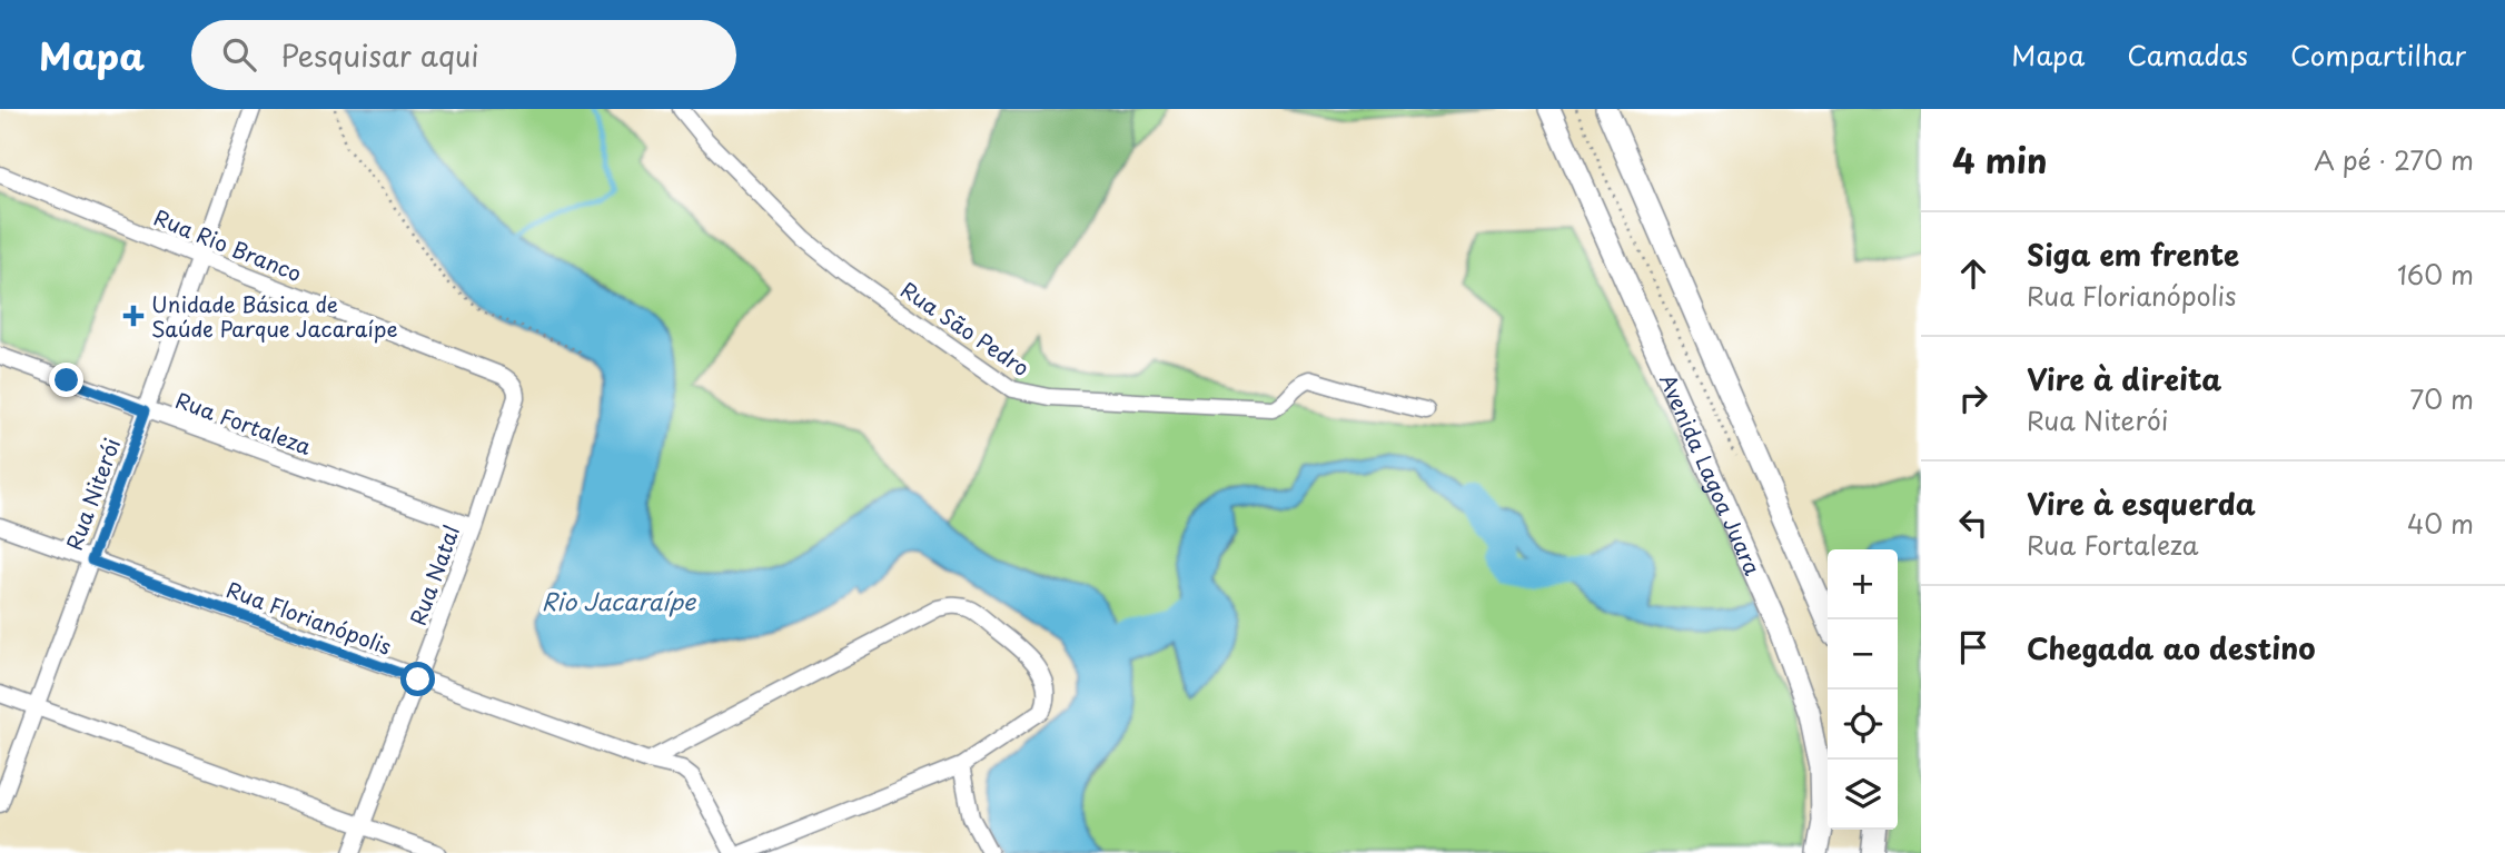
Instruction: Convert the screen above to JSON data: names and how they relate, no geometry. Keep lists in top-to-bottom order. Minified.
{"streets":{"main road":["Avenida Lagoa Juara"],"street":["Rua Rio Branco","Rua São Pedro","Rua Fortaleza","Rua Niterói","Rua Natal","Rua Florianópolis"]},"crossings":[["Rua Rio Branco","Rua Niterói"],["Rua Rio Branco","Rua Natal"],["Rua Fortaleza","Rua Niterói"],["Rua Fortaleza","Rua Natal"],["Rua Niterói","Rua Florianópolis"],["Rua Natal","Rua Florianópolis"]],"water":["Rio Jacaraípe"],"places":{"health":["Unidade Básica de Saúde Parque Jacaraípe"]},"page":{"header":"Mapa","search":"Pesquisar aqui","nav":["Mapa","Camadas","Compartilhar"],"heading":["4 min","A pé · 270 m"],"list":[["Siga em frente","Rua Florianópolis","160 m"],["Vire à direita","Rua Niterói","70 m"],["Vire à esquerda","Rua Fortaleza","40 m"],"Chegada ao destino"],"map_buttons":["+","−"]}}
